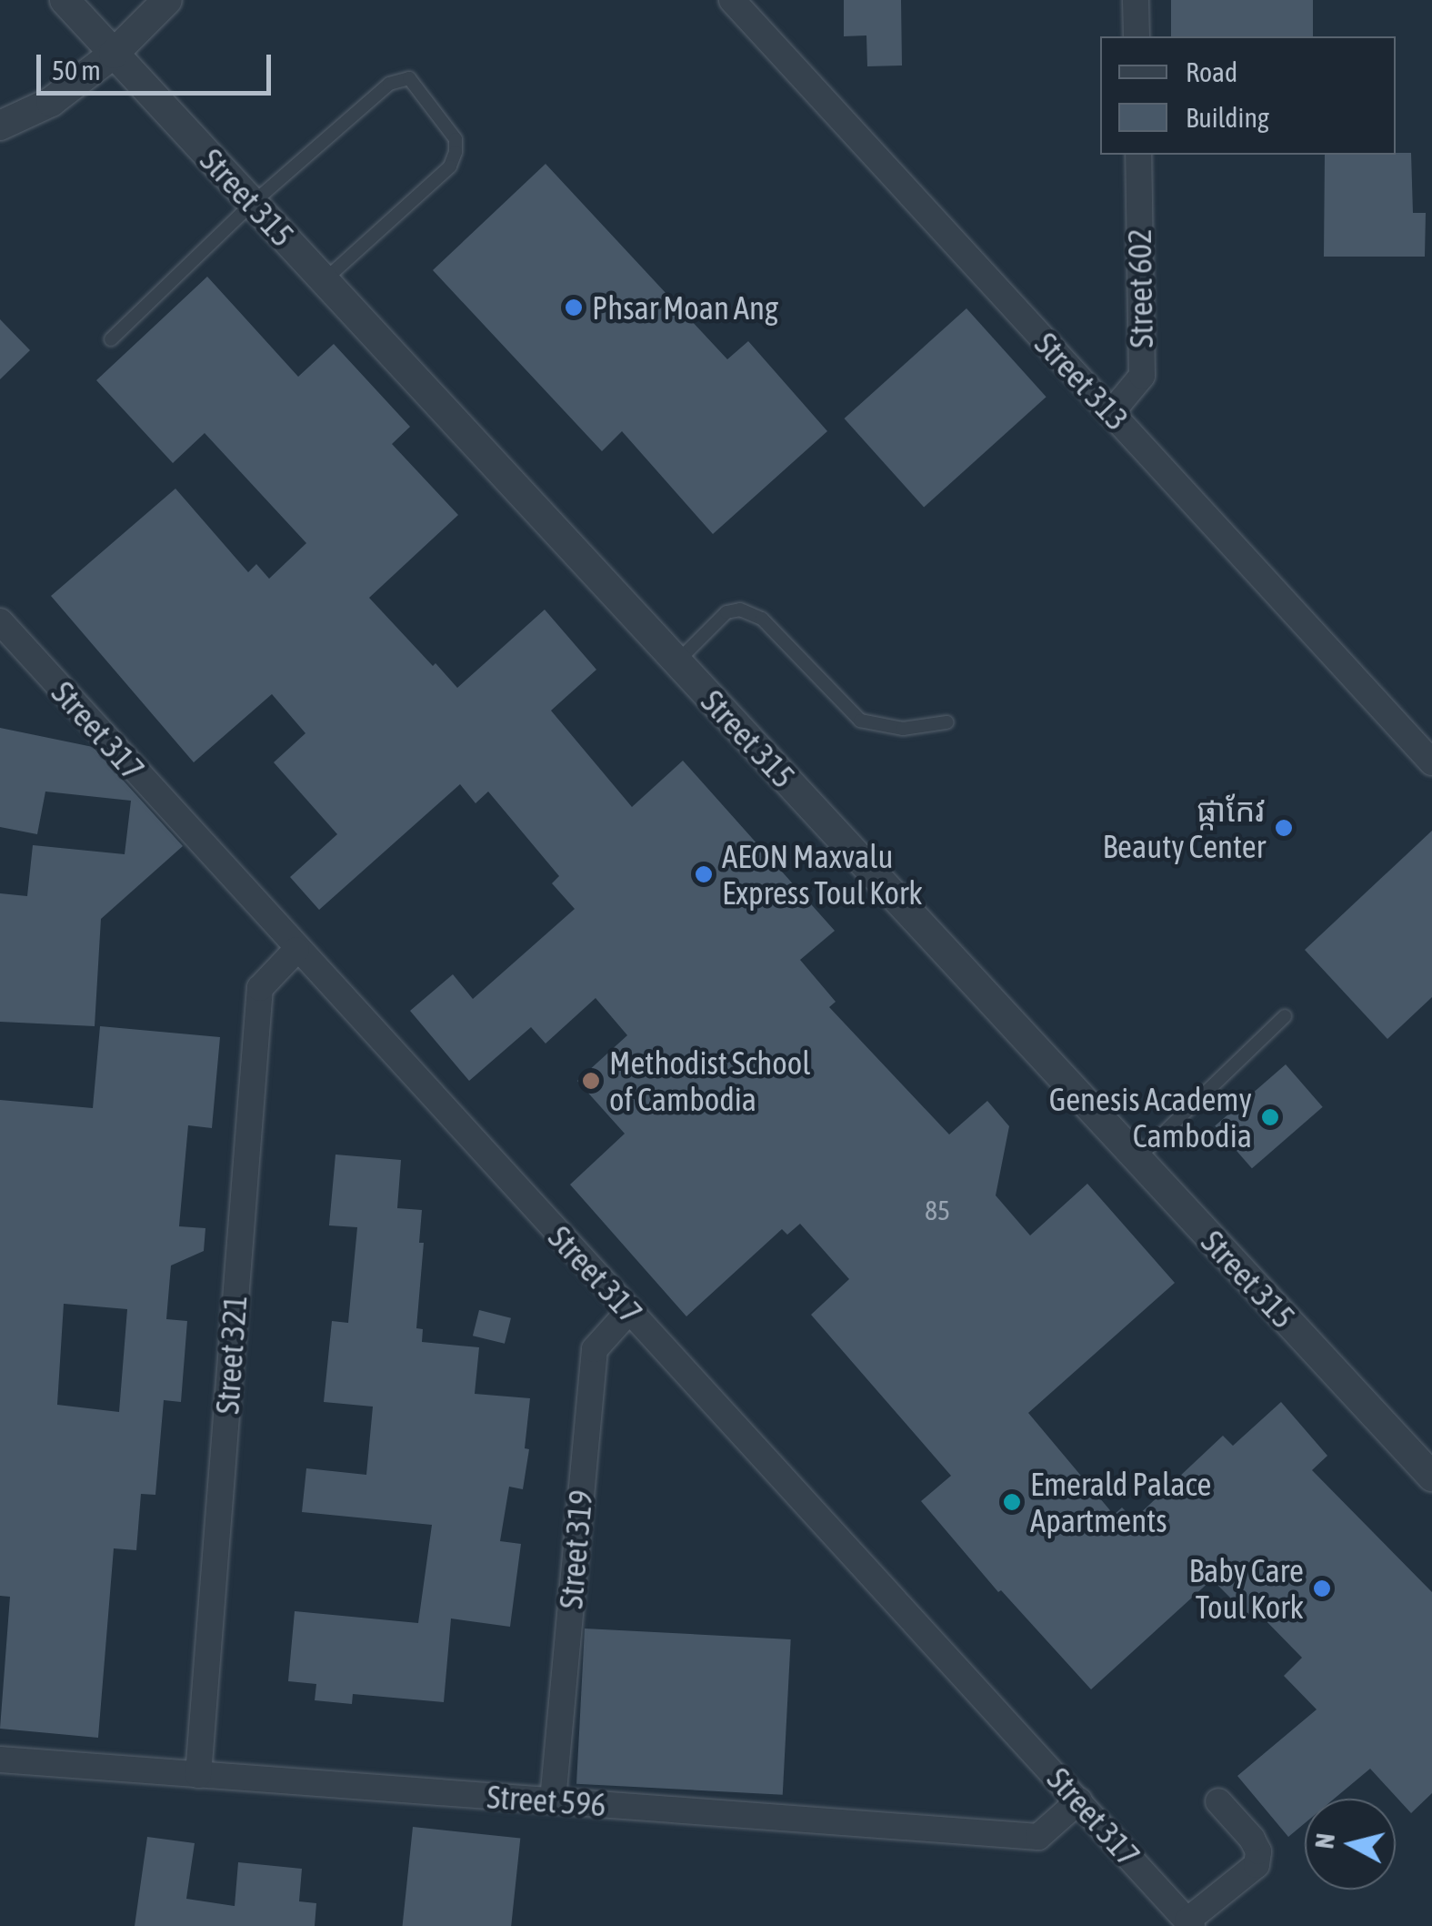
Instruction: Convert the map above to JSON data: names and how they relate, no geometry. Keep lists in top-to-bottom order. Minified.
{"streets":{"street":["Street 315","Street 602","Street 313","Street 317","Street 321","Street 319","Street 596"]},"crossings":[["Street 602","Street 313"],["Street 317","Street 321"],["Street 317","Street 319"],["Street 317","Street 596"],["Street 321","Street 596"],["Street 319","Street 596"]],"places":["Phsar Moan Ang","ផ្កាកែវ Beauty Center","AEON Maxvalu Express Toul Kork","Methodist School of Cambodia","Genesis Academy Cambodia","Emerald Palace Apartments","Baby Care Toul Kork"],"house_numbers":["85"],"legend":["Road","Building"],"scale_bar":"50 m","north":"left"}
